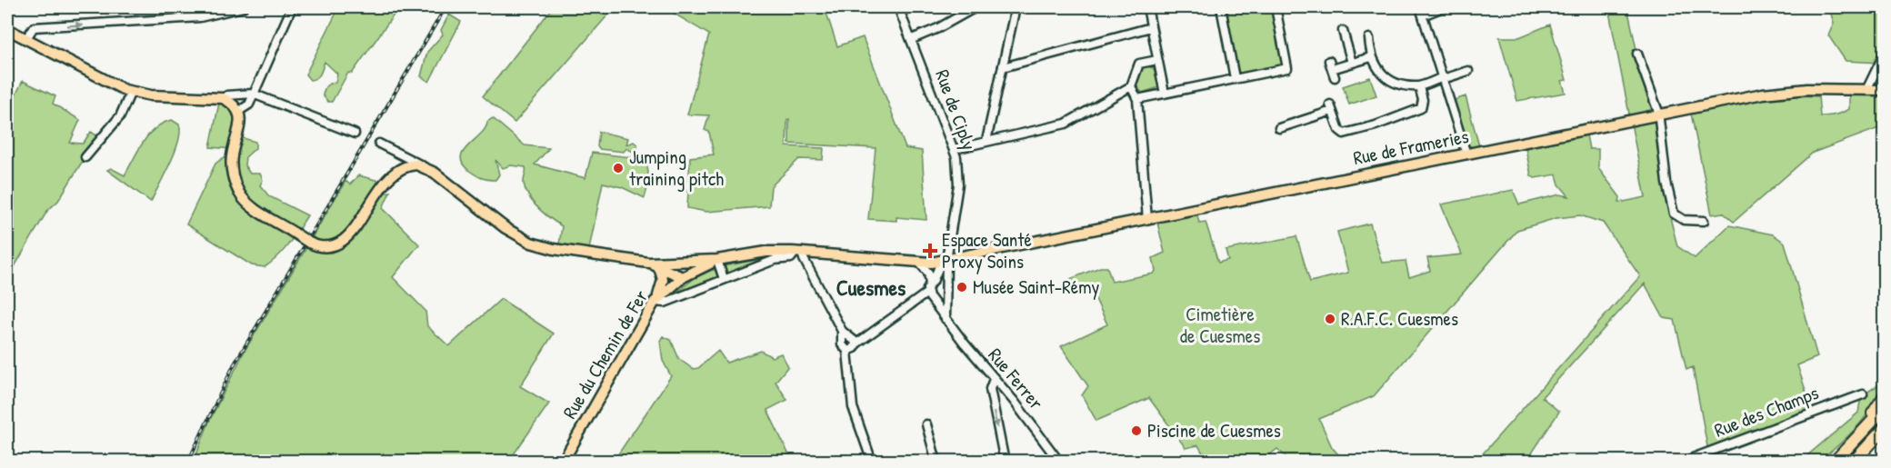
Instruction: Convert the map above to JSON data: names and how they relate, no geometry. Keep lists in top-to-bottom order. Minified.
{"streets":{"main road":["Rue de Frameries","Rue du Chemin de Fer"],"street":["Rue de Ciply","Rue Ferrer","Rue des Champs"]},"crossings":[["Rue de Ciply","Rue de Frameries"],["Rue de Frameries","Rue du Chemin de Fer"]],"districts":["Cuesmes"],"parks":["Cimetière de Cuesmes"],"places":{"other":["Jumping training pitch","Musée Saint-Rémy","R.A.F.C. Cuesmes","Piscine de Cuesmes"],"health":["Espace Santé Proxy Soins"]}}
